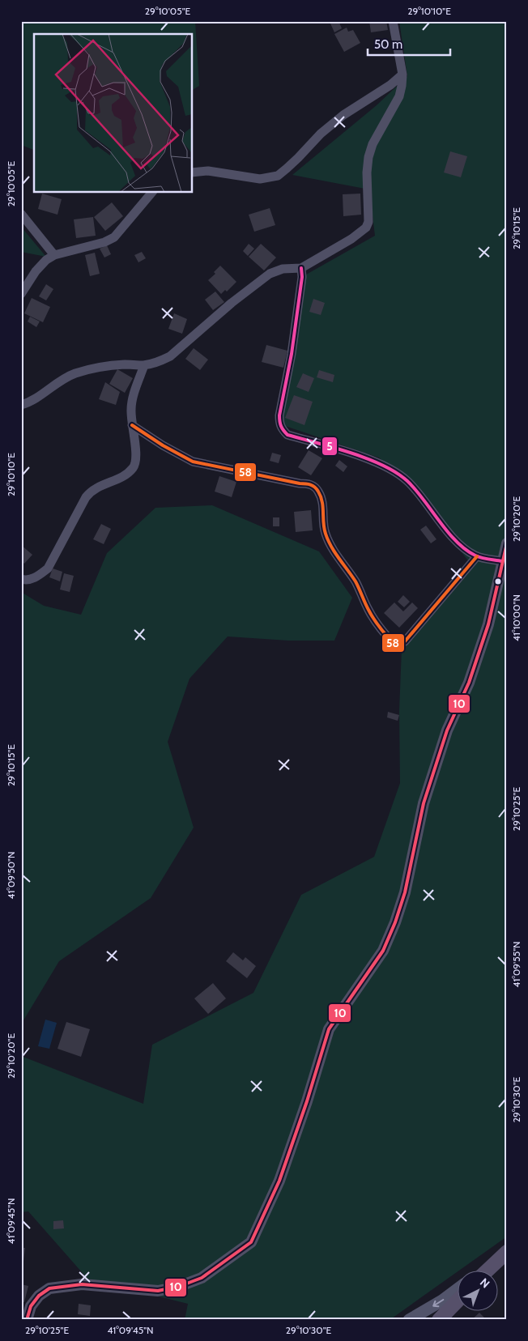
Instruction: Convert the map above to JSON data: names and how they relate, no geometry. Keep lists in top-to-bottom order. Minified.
{"lines":["transit line 5","transit line 58","transit line 10"],"scale_bar":"50 m","north":"top right","coordinates":["29°10'05\"E","29°10'10\"E","29°10'15\"E","29°10'20\"E","41°10'00\"N","29°10'25\"E","41°09'50\"N","41°09'55\"N","29°10'30\"E","41°09'45\"N"]}
